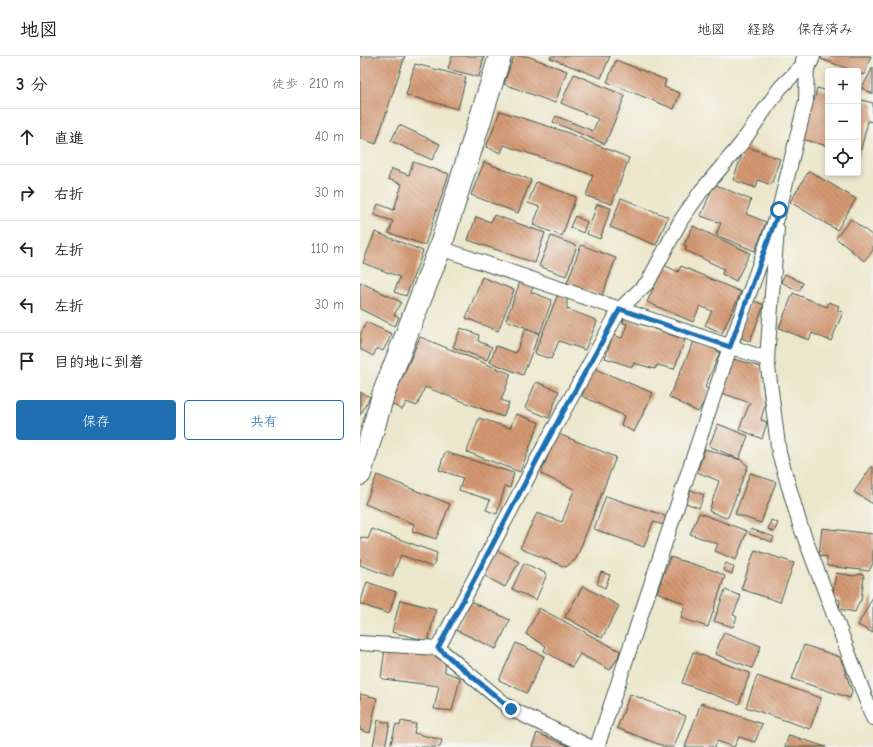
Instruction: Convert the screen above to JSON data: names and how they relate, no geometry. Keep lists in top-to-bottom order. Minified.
{"page":{"header":"地図","nav":["地図","経路","保存済み"],"heading":["3 分","徒歩 · 210 m"],"map_buttons":["+","−"],"list":[["直進","40 m"],["右折","30 m"],["左折","110 m"],["左折","30 m"],"目的地に到着"],"buttons":["保存","共有"]}}
